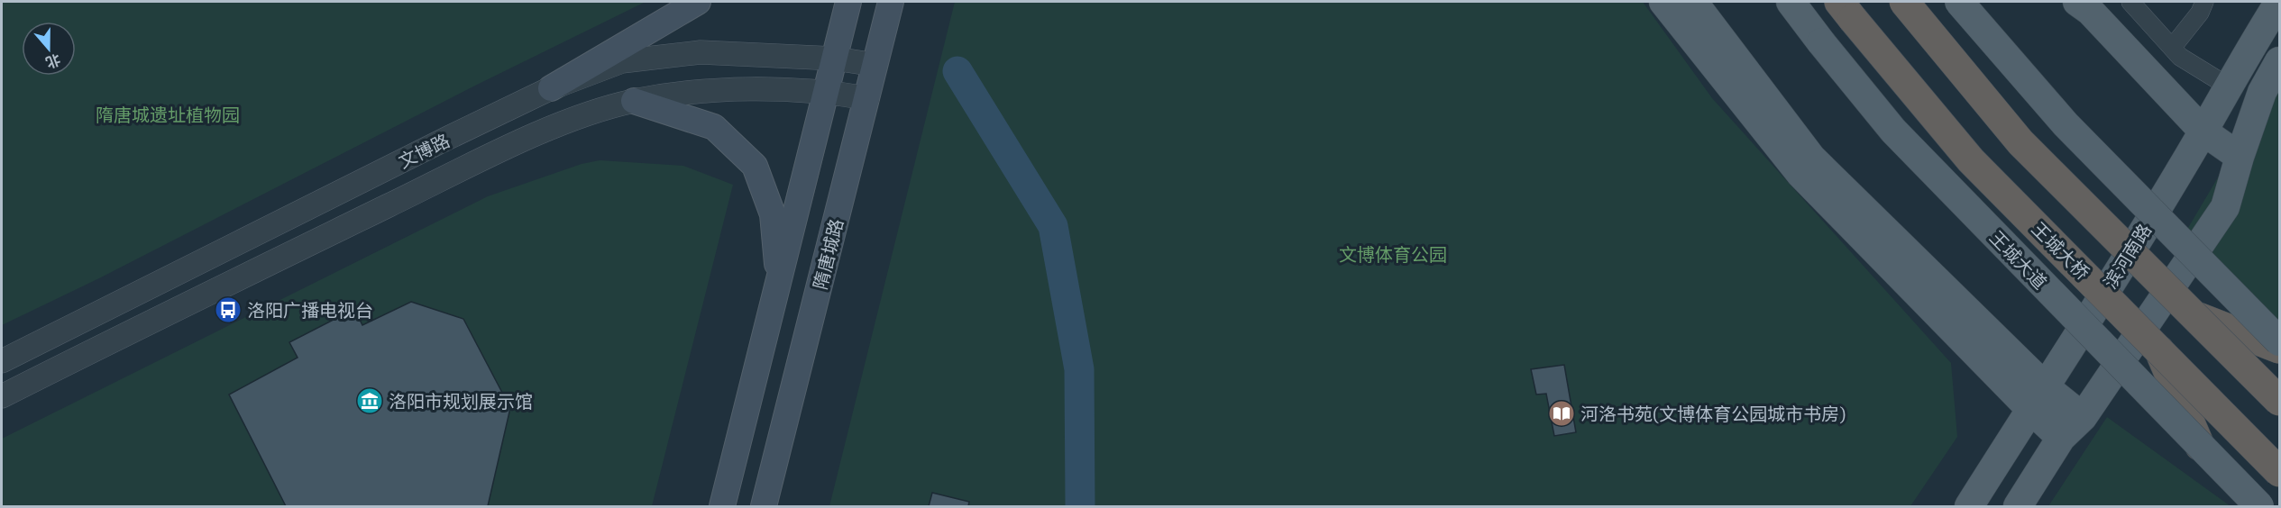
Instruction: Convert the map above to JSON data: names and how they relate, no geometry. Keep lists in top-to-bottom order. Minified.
{"streets":{"highway":["王城大桥"],"main road":["隋唐城路","滨河南路","王城大道"],"street":["文博路"]},"crossings":[["文博路","隋唐城路"]],"parks":["隋唐城遗址植物园","文博体育公园"],"places":{"bus stop":["洛阳广播电视台"],"museum":["洛阳市规划展示馆"],"library":["河洛书苑(文博体育公园城市书房)"]},"north":"bottom"}
